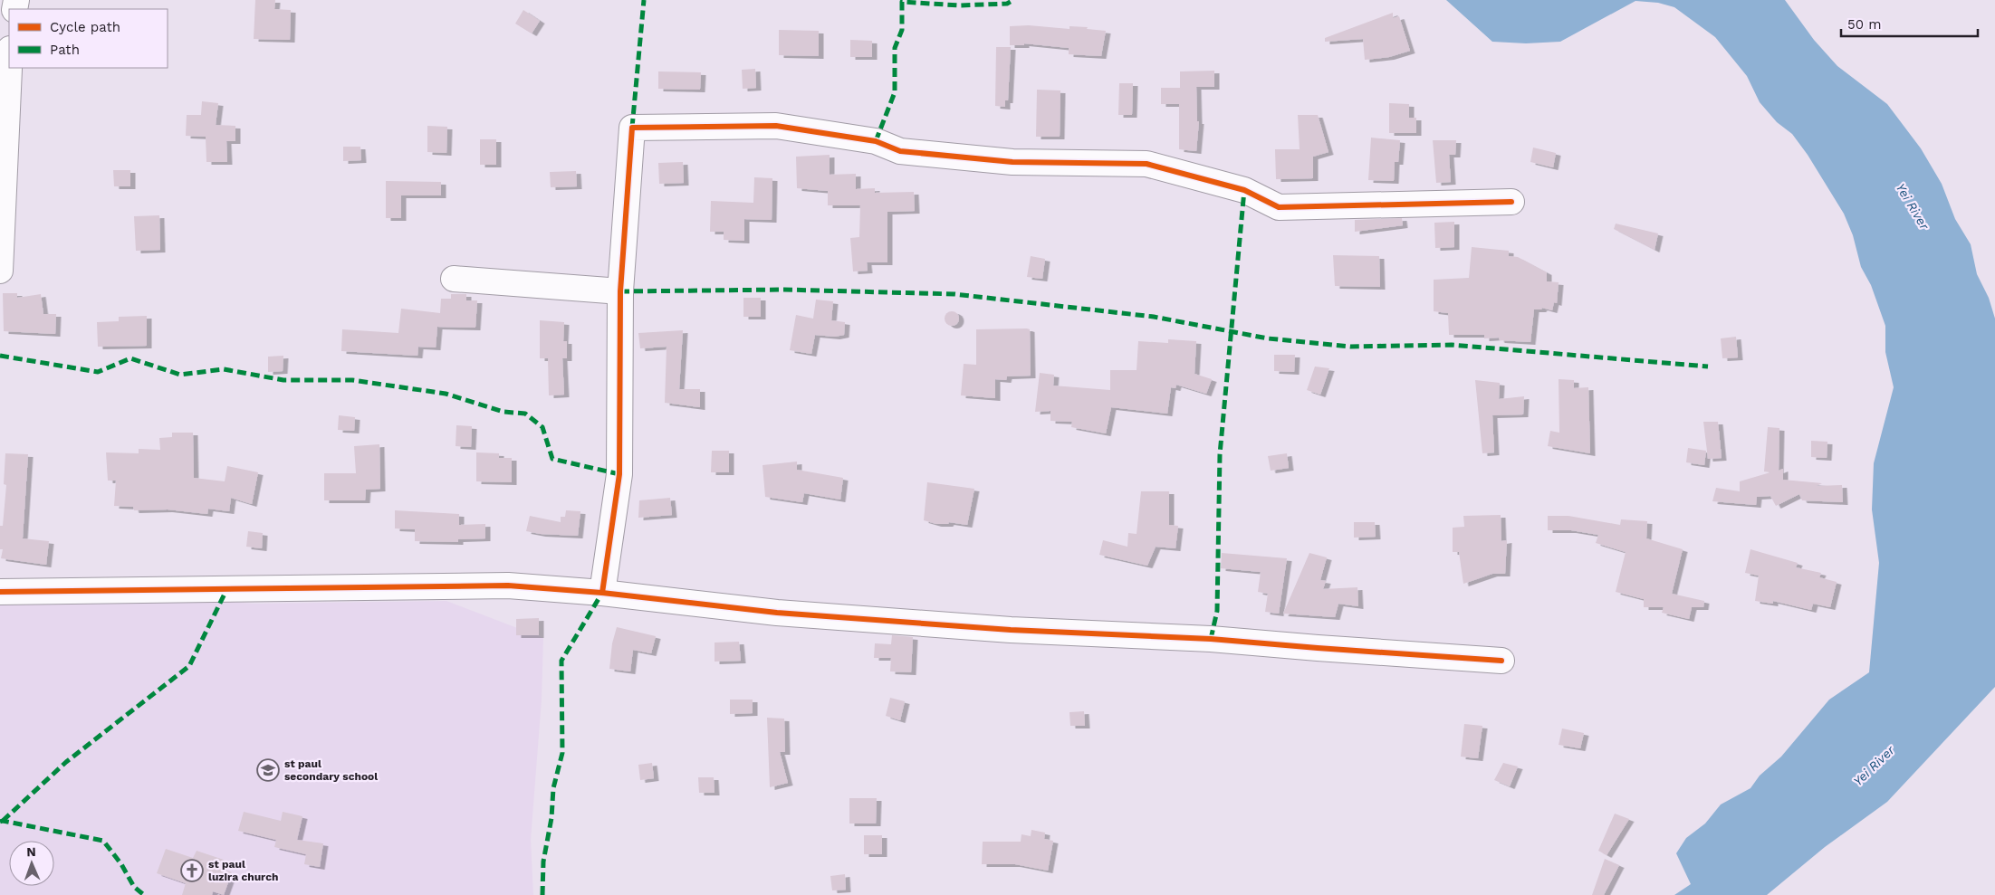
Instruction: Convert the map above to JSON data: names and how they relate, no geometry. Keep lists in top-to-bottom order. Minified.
{"water":["Yei River"],"places":{"school or university":["st paul secondary school"],"church":["st paul luzira church"]},"legend":["Cycle path","Path"],"scale_bar":"50 m","north":"top"}
